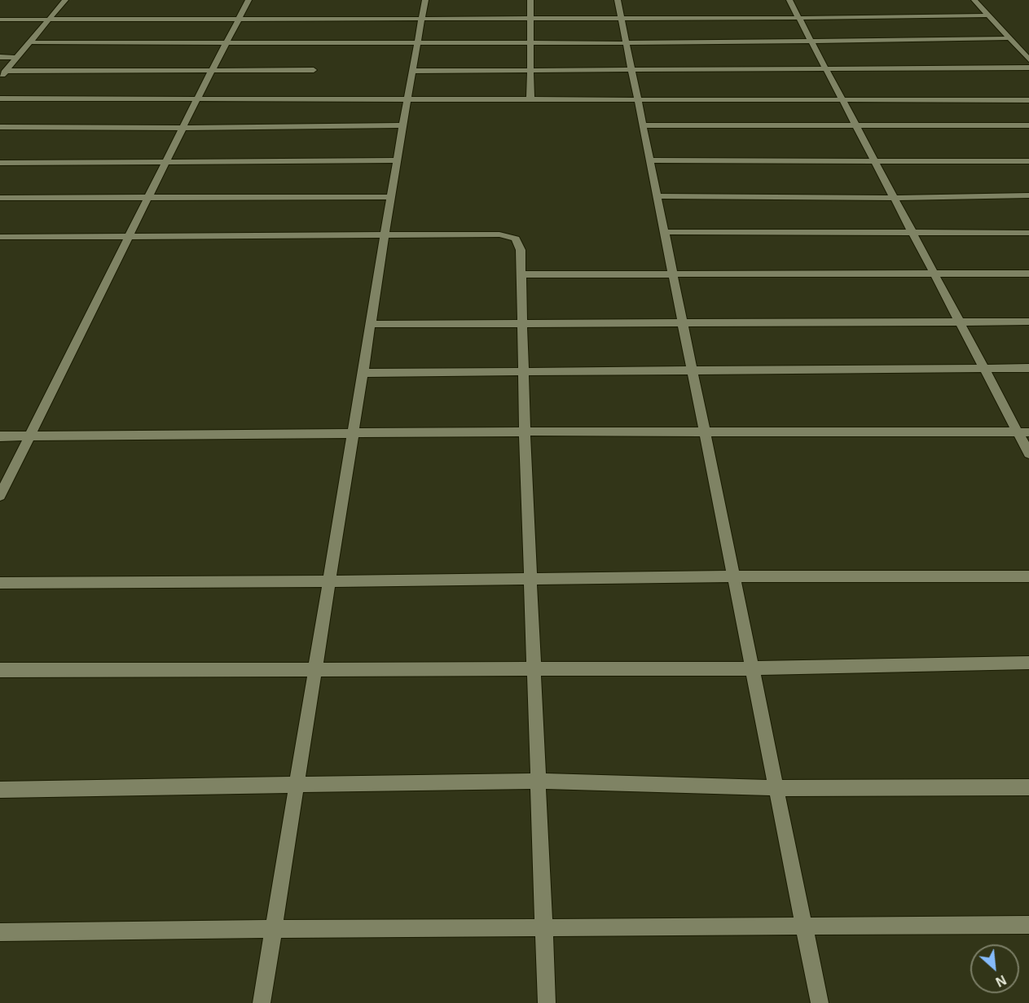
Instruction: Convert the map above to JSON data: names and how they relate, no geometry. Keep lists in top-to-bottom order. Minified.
{"north":"bottom right"}
